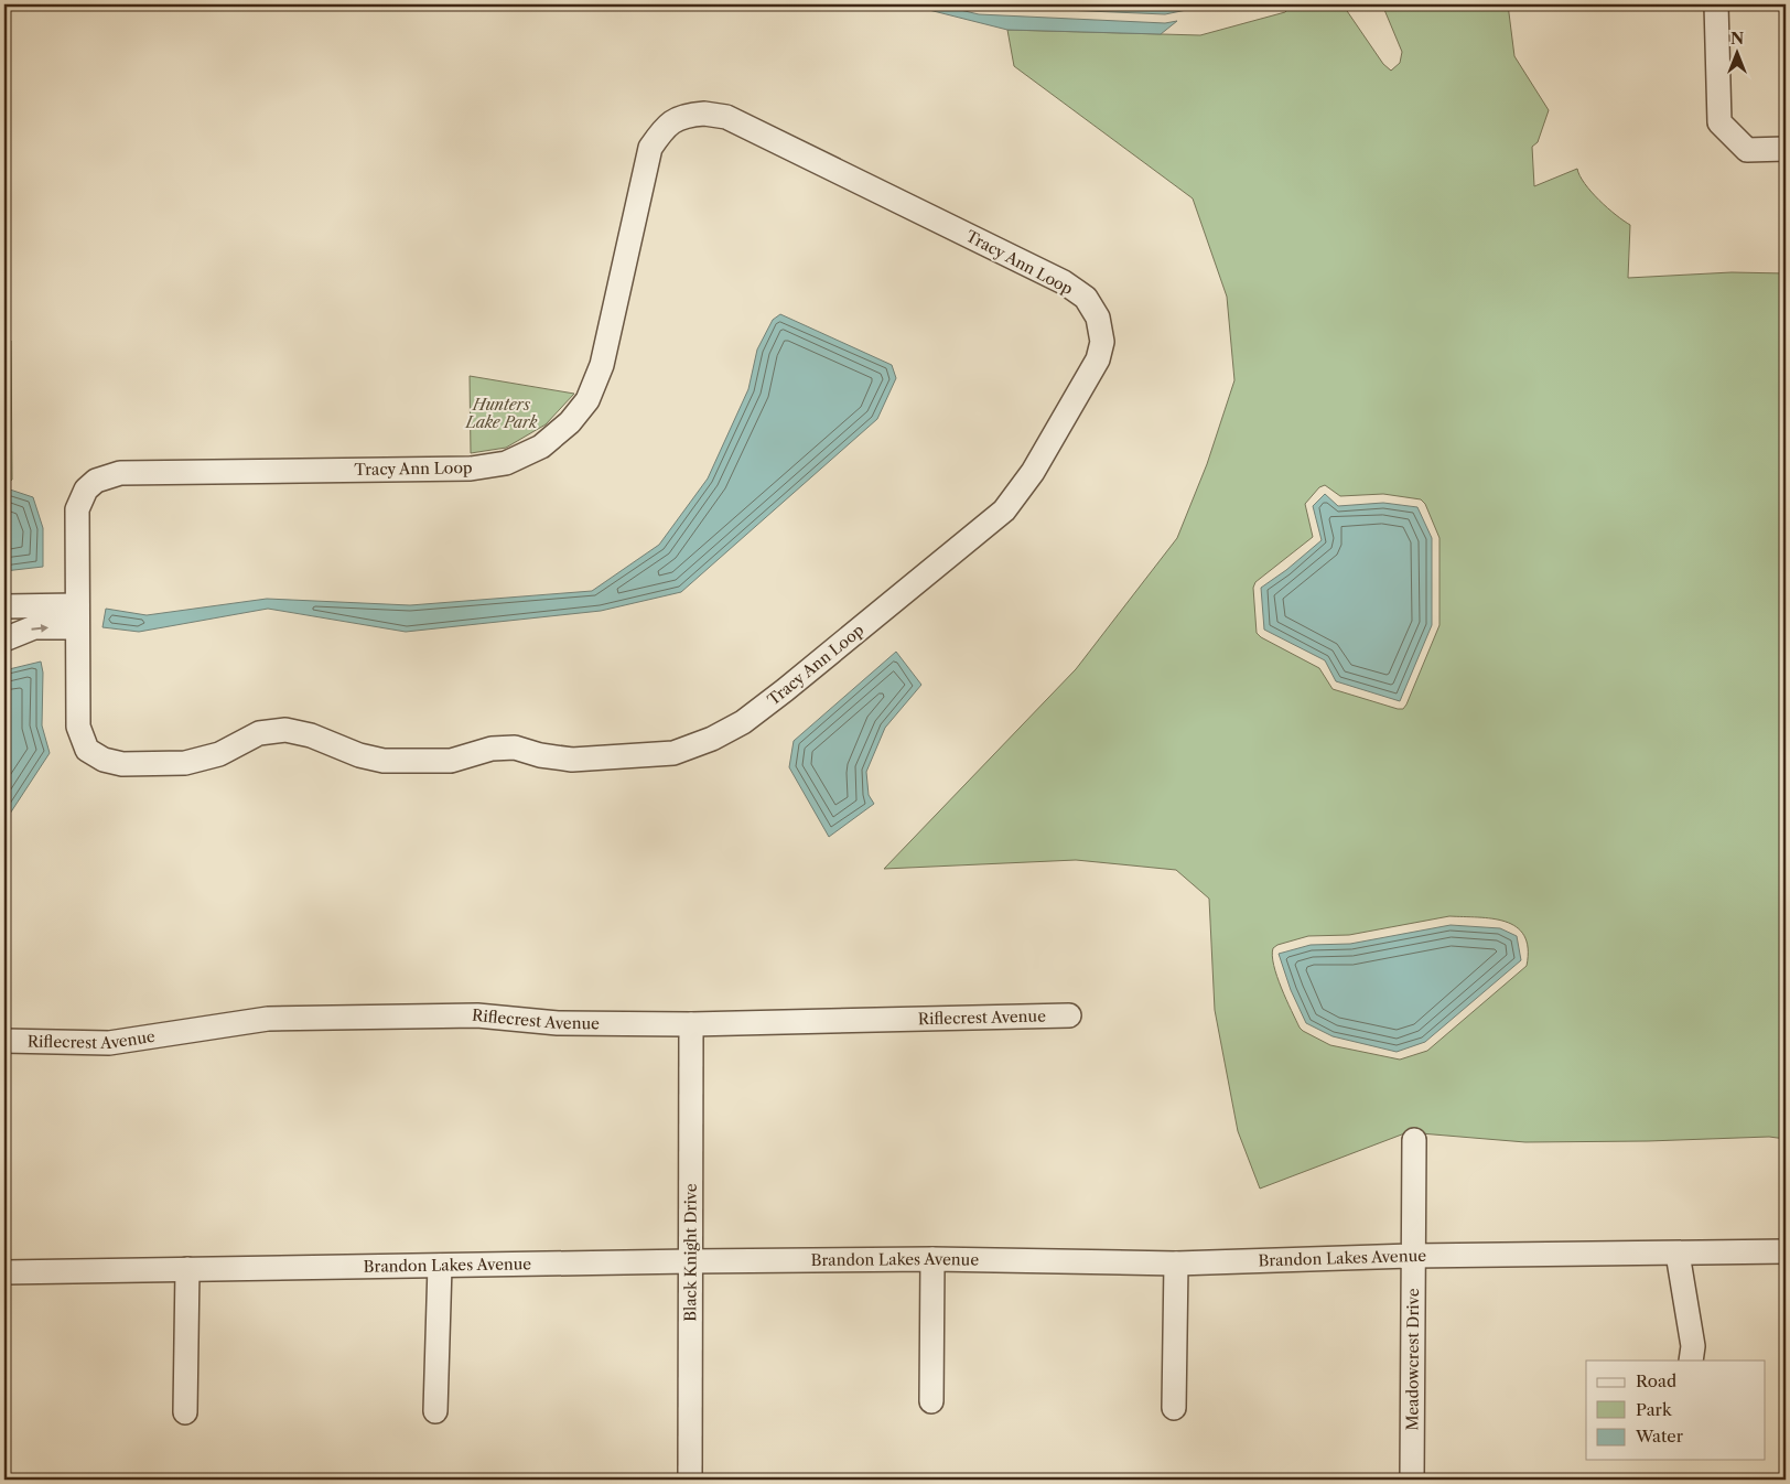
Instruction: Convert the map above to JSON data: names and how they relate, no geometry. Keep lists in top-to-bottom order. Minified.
{"streets":{"street":["Tracy Ann Loop","Riflecrest Avenue","Black Knight Drive","Brandon Lakes Avenue","Meadowcrest Drive"]},"crossings":[["Riflecrest Avenue","Black Knight Drive"],["Black Knight Drive","Brandon Lakes Avenue"],["Brandon Lakes Avenue","Meadowcrest Drive"]],"parks":["Hunters Lake Park"],"legend":["Road","Park","Water"],"north":"top"}
